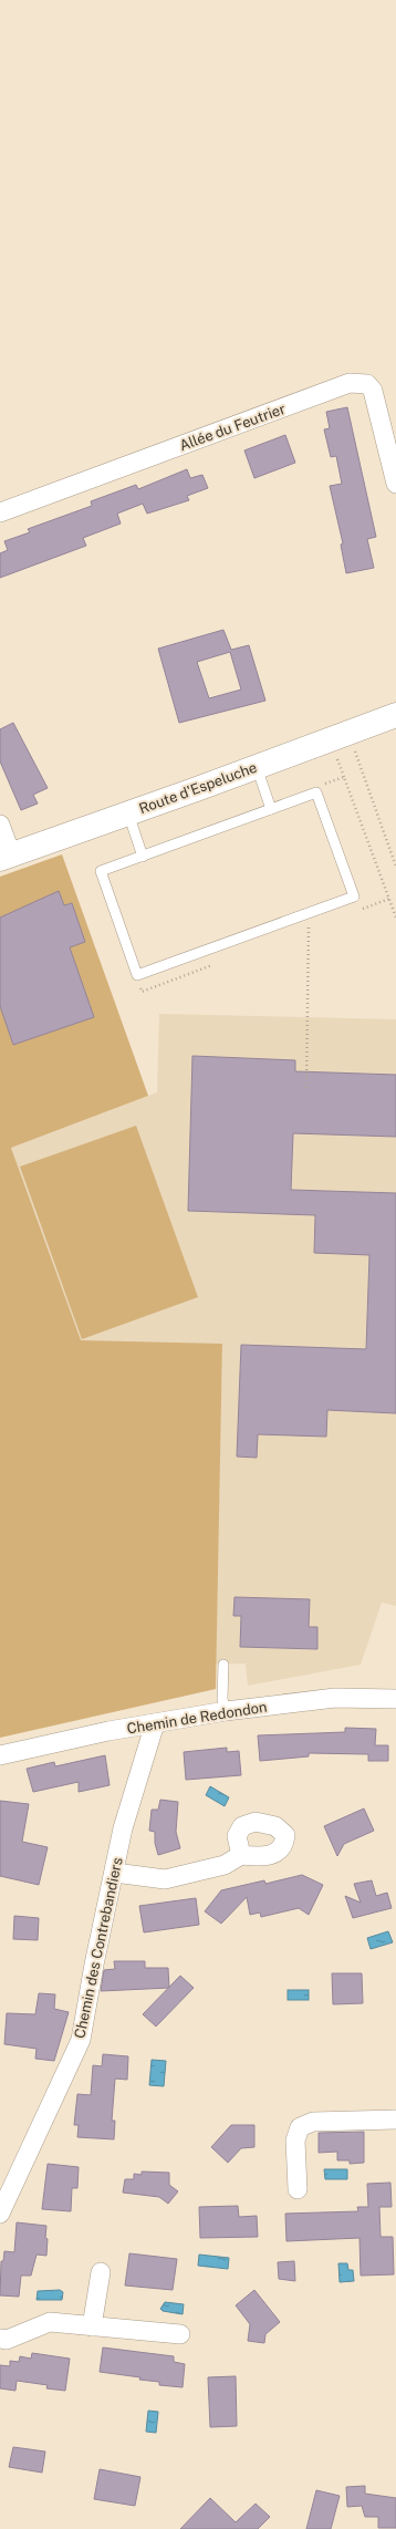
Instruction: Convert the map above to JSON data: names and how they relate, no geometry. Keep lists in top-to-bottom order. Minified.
{"streets":{"street":["Allée du Feutrier","Route d'Espeluche","Chemin de Redondon","Chemin des Contrebandiers"]},"crossings":[["Chemin de Redondon","Chemin des Contrebandiers"]]}
